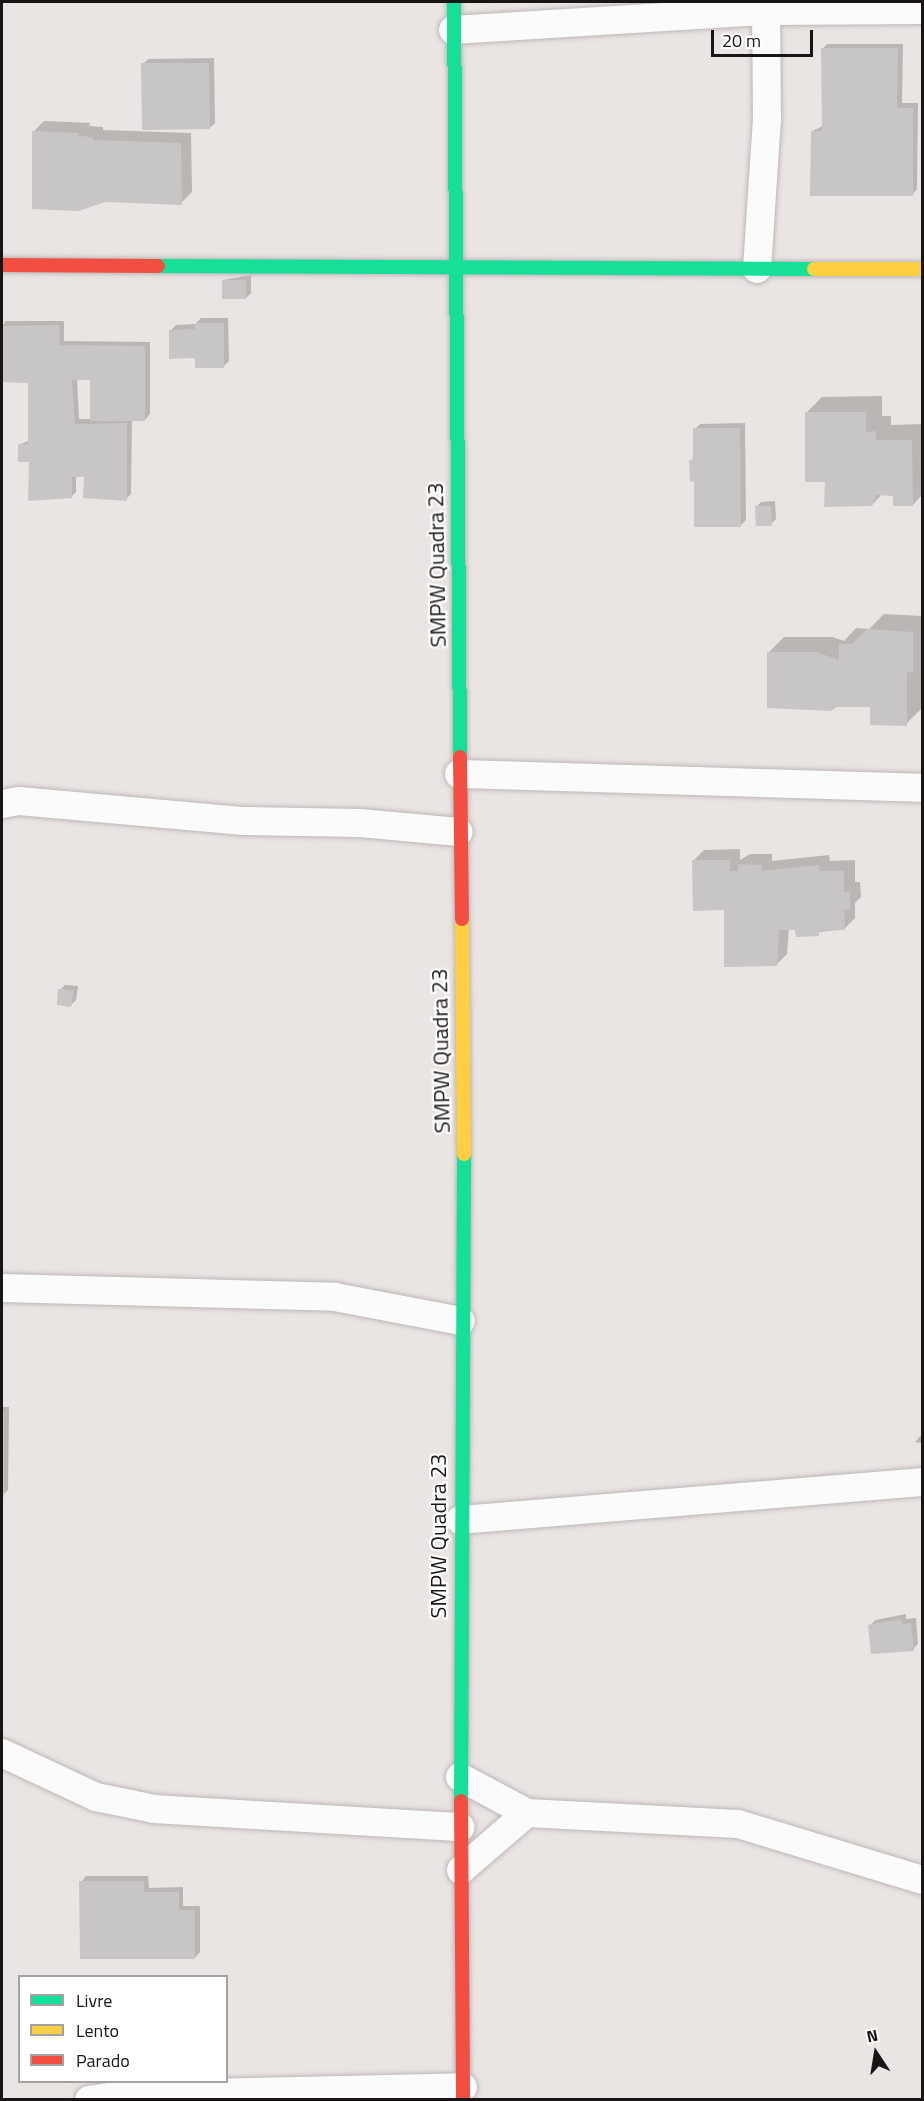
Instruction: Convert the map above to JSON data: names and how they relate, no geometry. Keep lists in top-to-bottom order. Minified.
{"streets":{"street":["SMPW Quadra 23"]},"legend":["Livre","Lento","Parado"],"scale_bar":"20 m","north":"top"}
